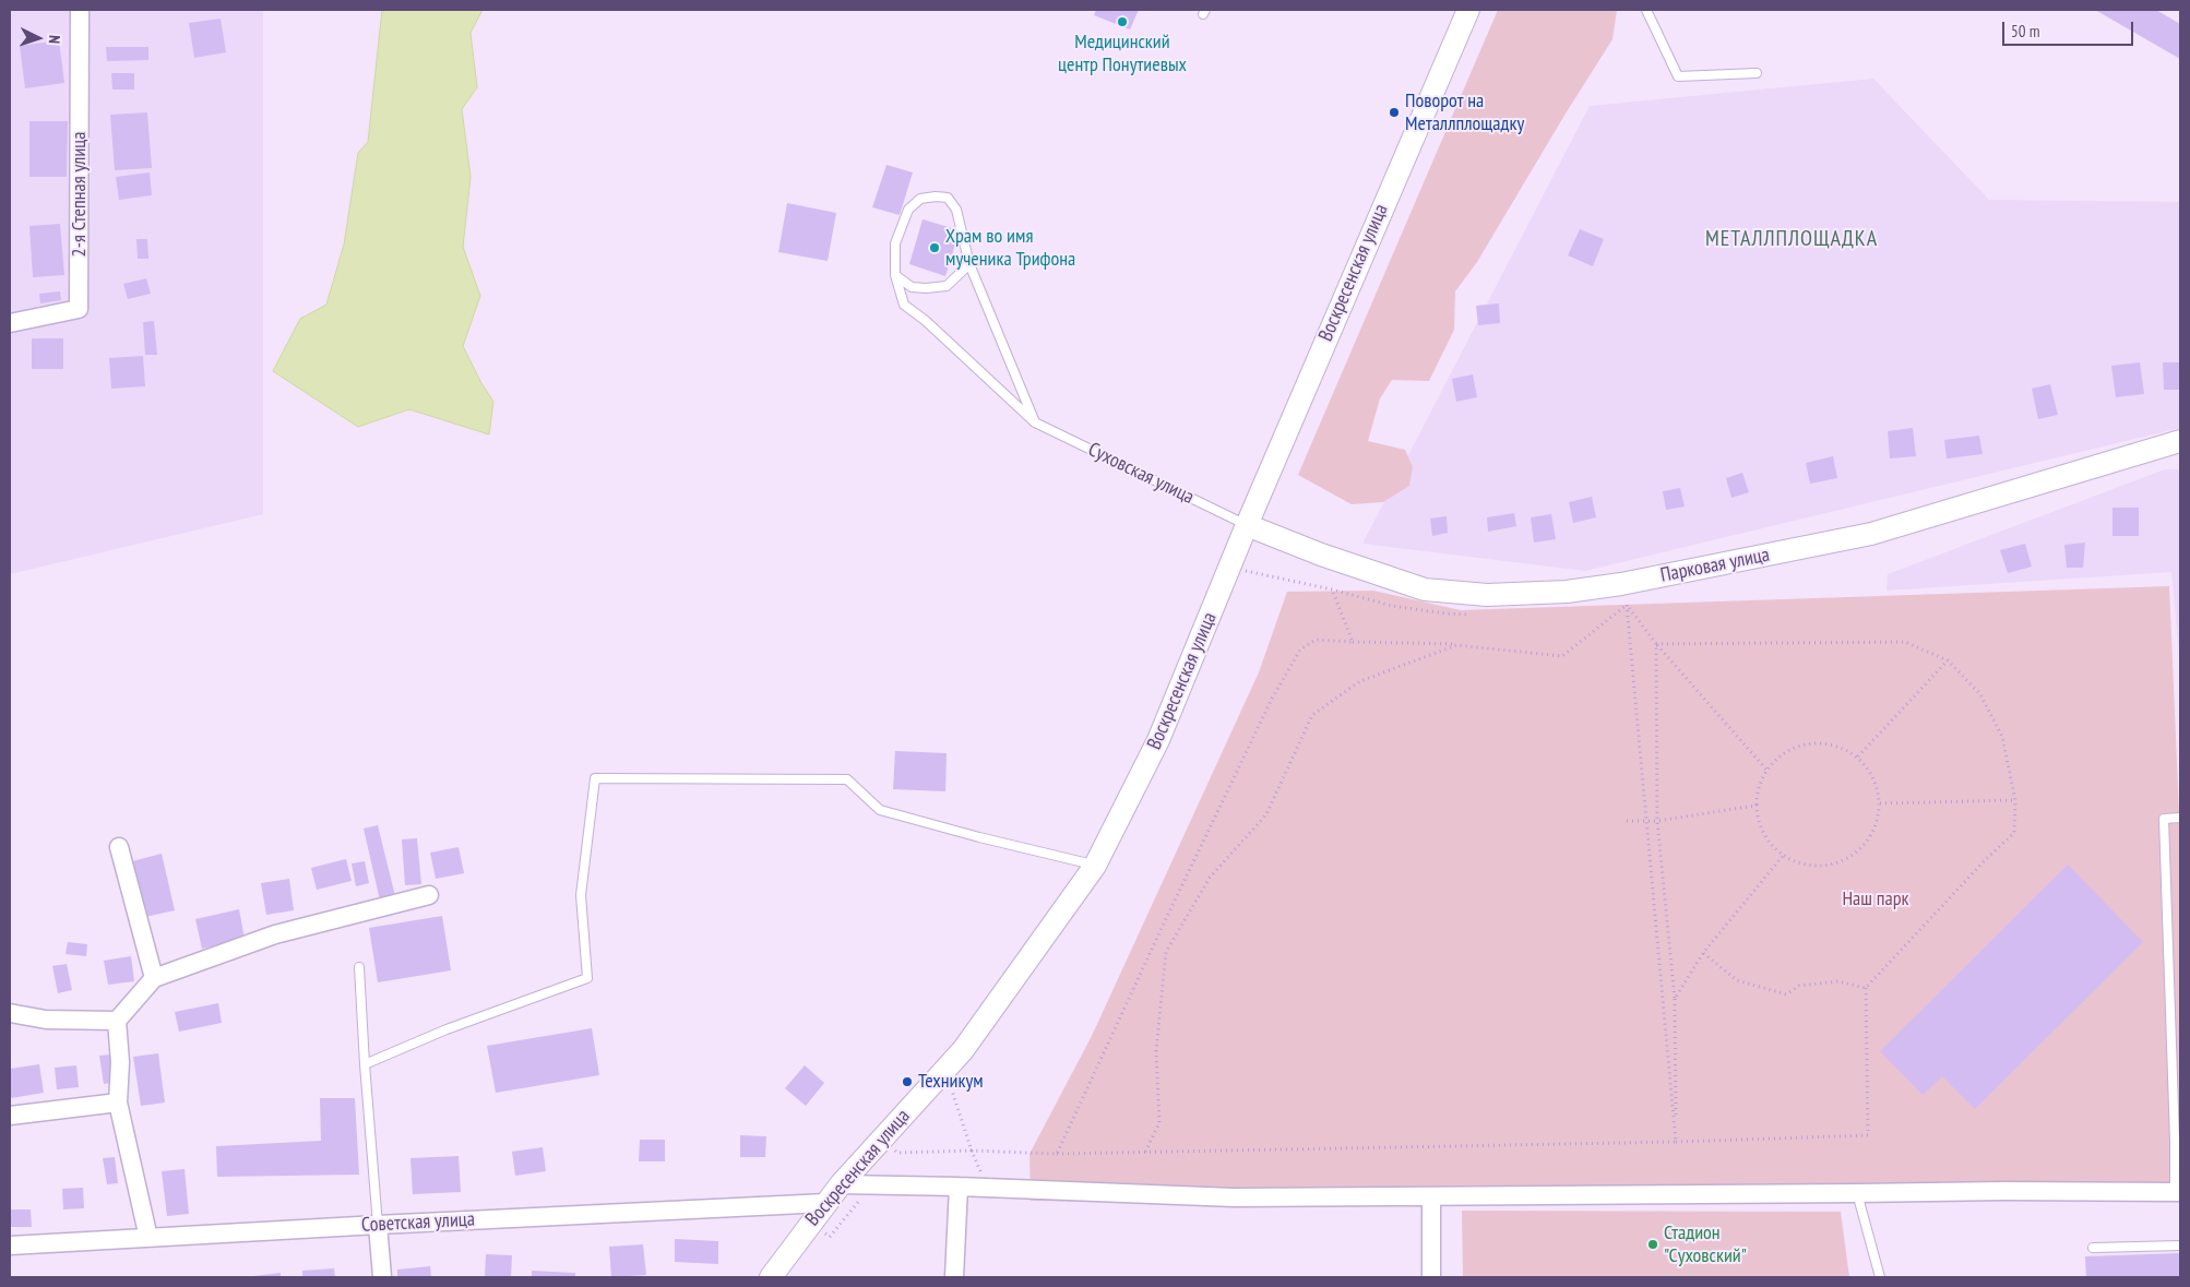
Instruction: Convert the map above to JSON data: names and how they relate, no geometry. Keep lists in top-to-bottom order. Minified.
{"streets":{"street":["2-я Степная улица","Воскресенская улица","Парковая улица","Советская улица"],"lane":["Суховская улица"]},"crossings":[["Воскресенская улица","Суховская улица"],["Воскресенская улица","Парковая улица"],["Воскресенская улица","Советская улица"],["Суховская улица","Парковая улица"]],"districts":["МЕТАЛЛПЛОЩАДКА"],"parks":["Наш парк"],"places":["Медицинский центр Понутиевых","Поворот на Металлплощадку","Храм во имя мученика Трифона","Техникум","Стадион \"Суховский\""],"scale_bar":"50 m","north":"right"}
